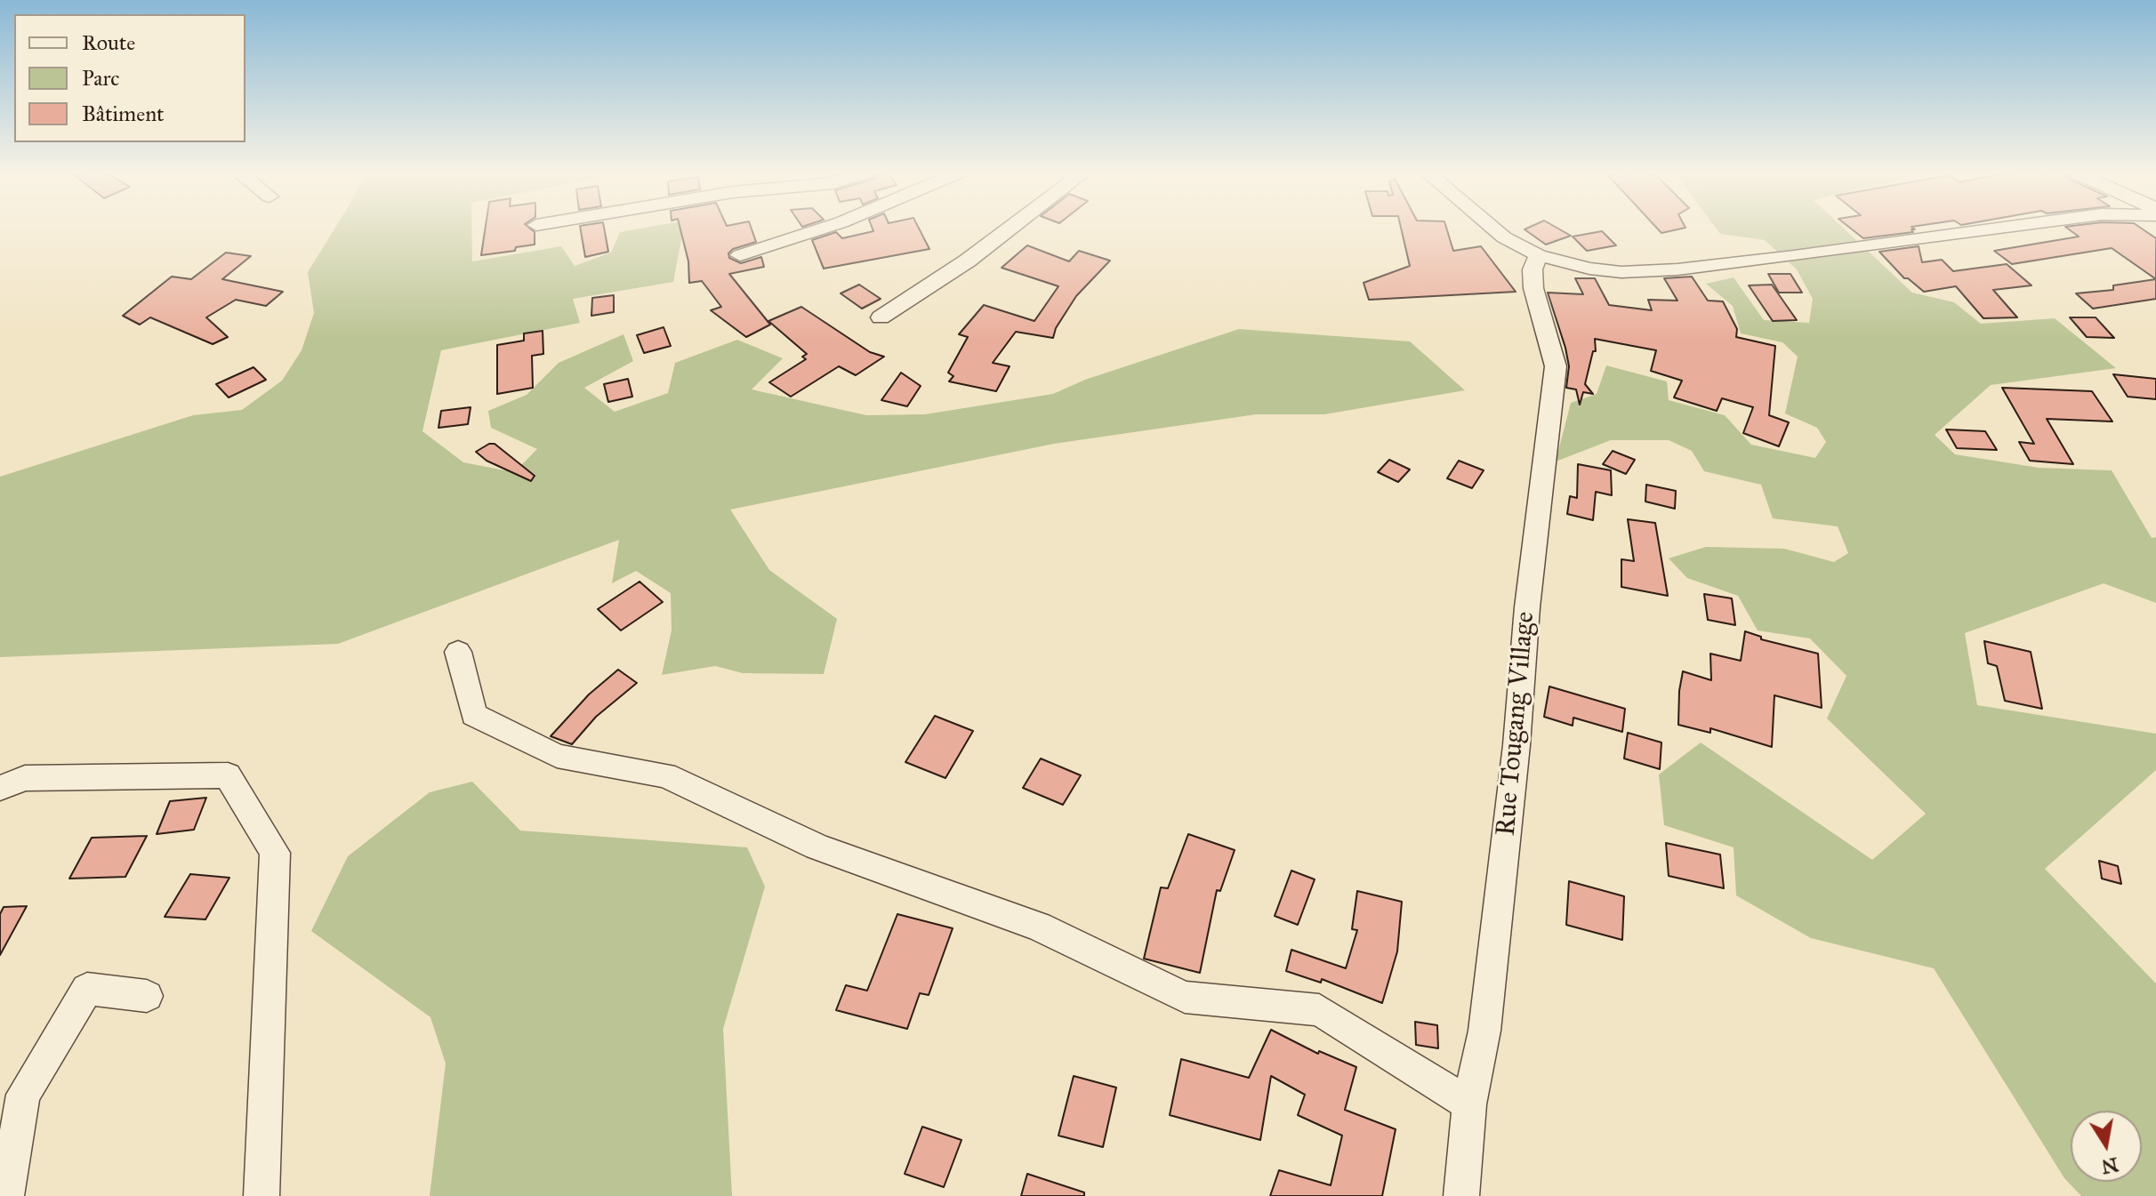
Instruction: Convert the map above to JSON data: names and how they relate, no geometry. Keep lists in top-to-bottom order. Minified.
{"streets":{"street":["Rue Tougang Village"]},"legend":["Route","Parc","Bâtiment"],"north":"bottom"}
